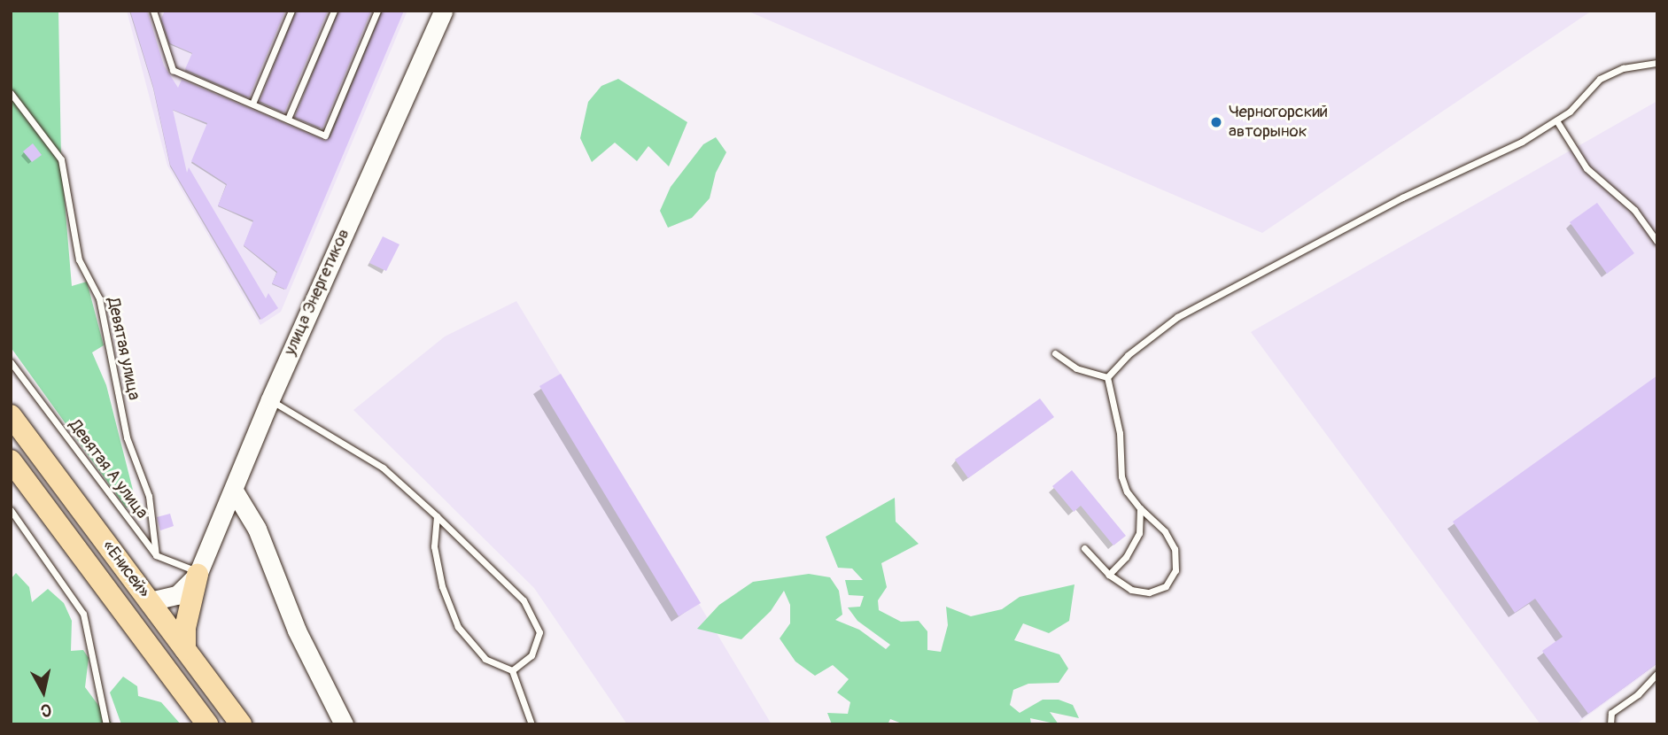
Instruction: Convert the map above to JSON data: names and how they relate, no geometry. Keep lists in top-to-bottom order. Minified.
{"streets":{"highway":["«Енисей»"],"main road":["улица Энергетиков"],"lane":["Девятая улица","Девятая А улица"]},"crossings":[["Девятая улица","Девятая А улица"]],"places":["Черногорский авторынок"],"north":"bottom"}
